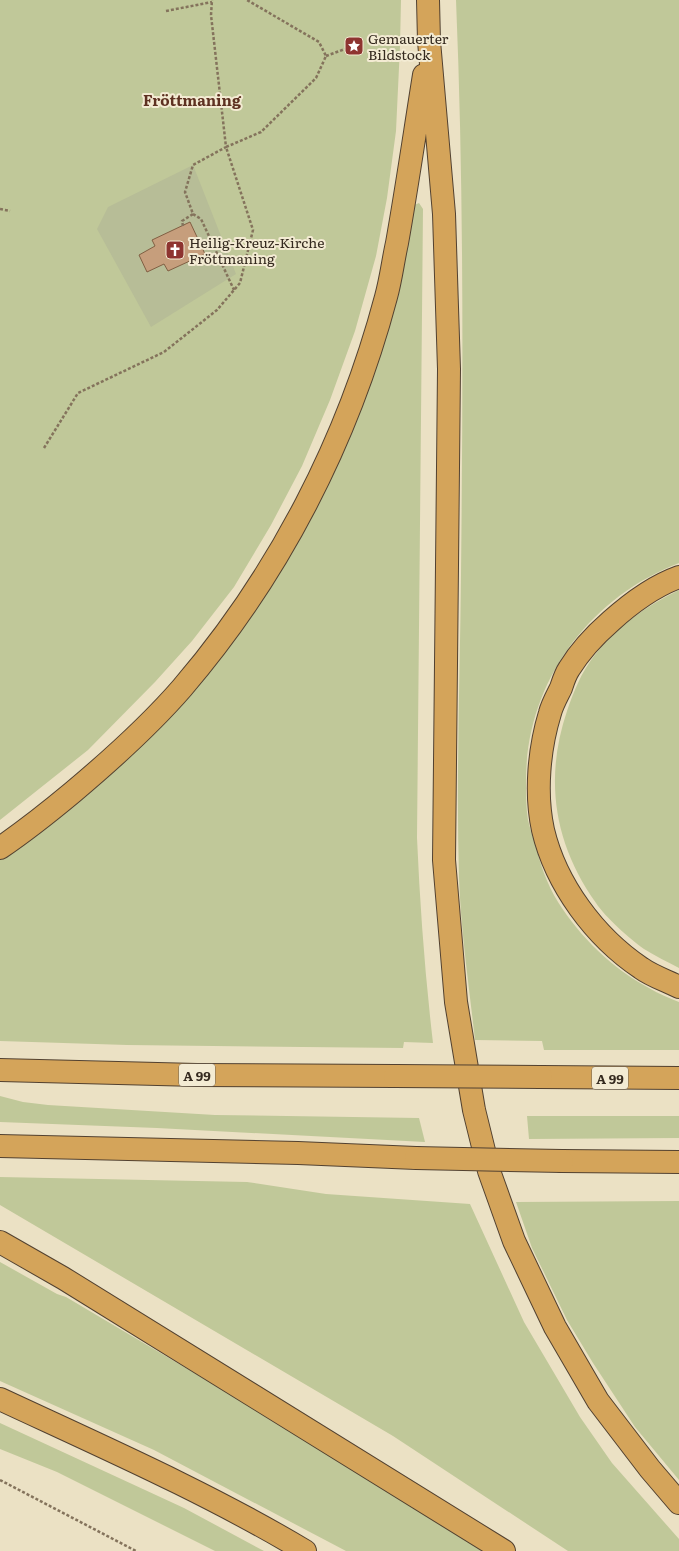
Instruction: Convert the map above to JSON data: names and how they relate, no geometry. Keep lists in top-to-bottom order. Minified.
{"streets":{"highway":["A 99"]},"districts":["Fröttmaning"],"places":{"place":["Gemauerter Bildstock"],"church":["Heilig-Kreuz-Kirche Fröttmaning"]}}
